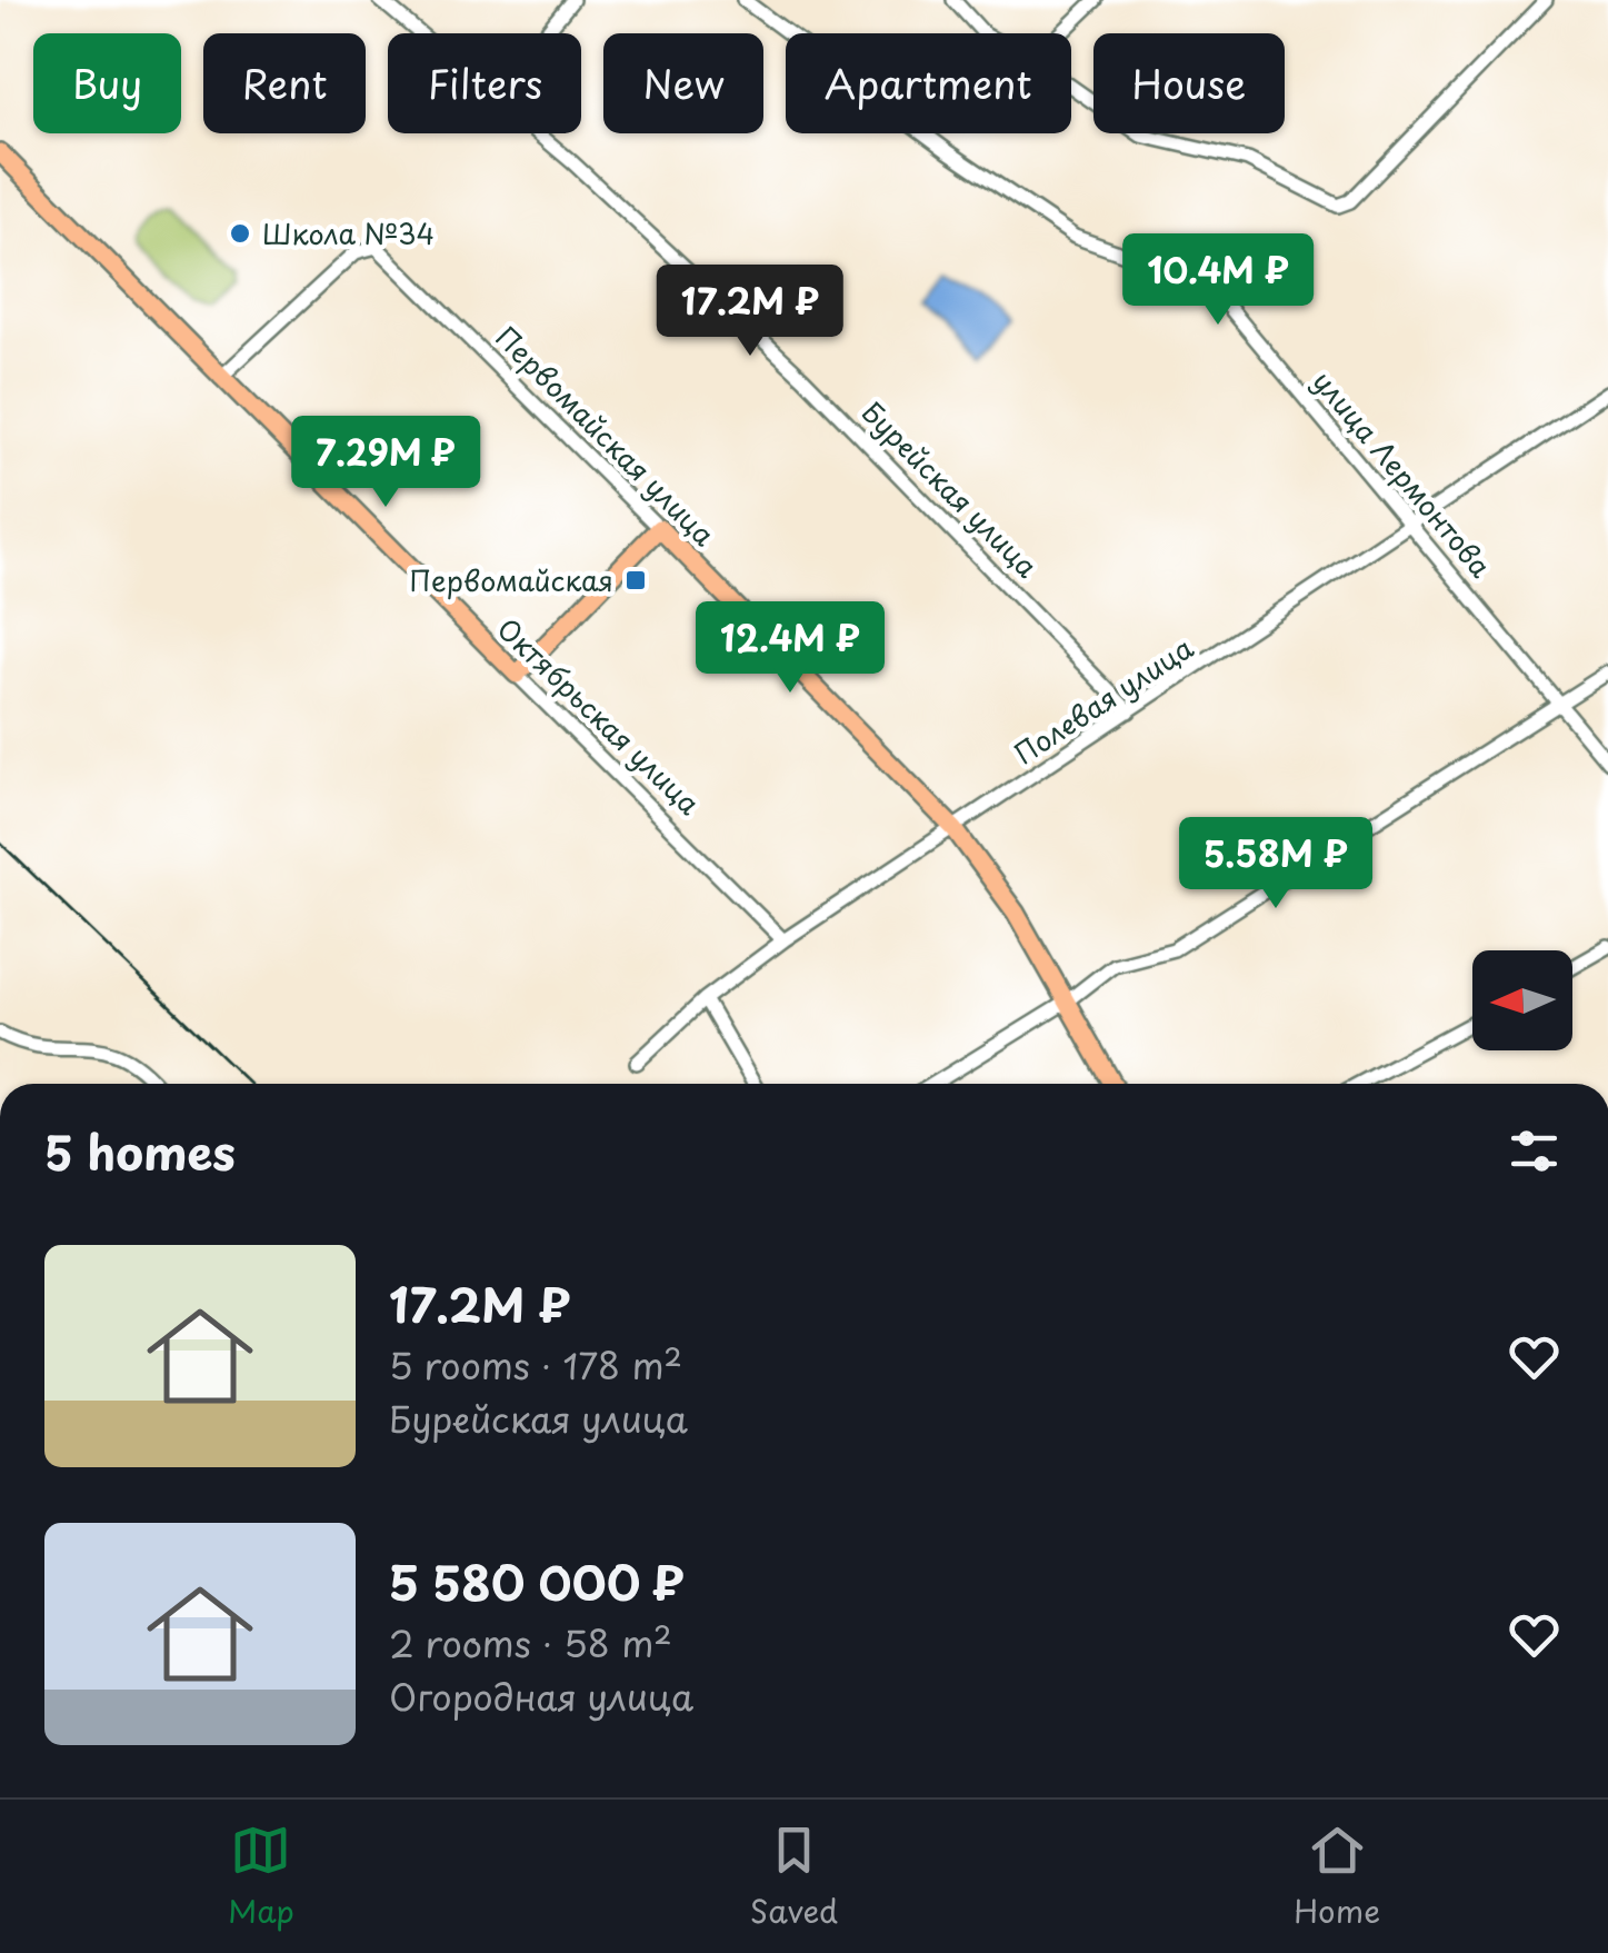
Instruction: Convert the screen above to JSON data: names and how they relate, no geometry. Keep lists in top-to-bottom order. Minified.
{"streets":{"main road":["Первомайская улица","Октябрьская улица"],"street":["улица Лермонтова","Бурейская улица","Полевая улица"]},"crossings":[["Первомайская улица","Полевая улица"],["Первомайская улица","Октябрьская улица"],["улица Лермонтова","Полевая улица"],["Бурейская улица","Полевая улица"],["Полевая улица","Октябрьская улица"]],"places":{"other":["Школа №34"],"transit":["Первомайская"]},"north":"left","page":{"chip":["Buy","Rent","Filters","New","Apartment","House"],"price":["10.4M ₽","17.2M ₽","7.29M ₽","12.4M ₽","5.58M ₽"],"heading":"5 homes","list":[{"name":"17.2M ₽","note":"5 rooms · 178 m² · Бурейская улица"},{"name":"5 580 000 ₽","note":"2 rooms · 58 m² · Огородная улица"}],"tabs":["Map","Saved","Home"]}}
